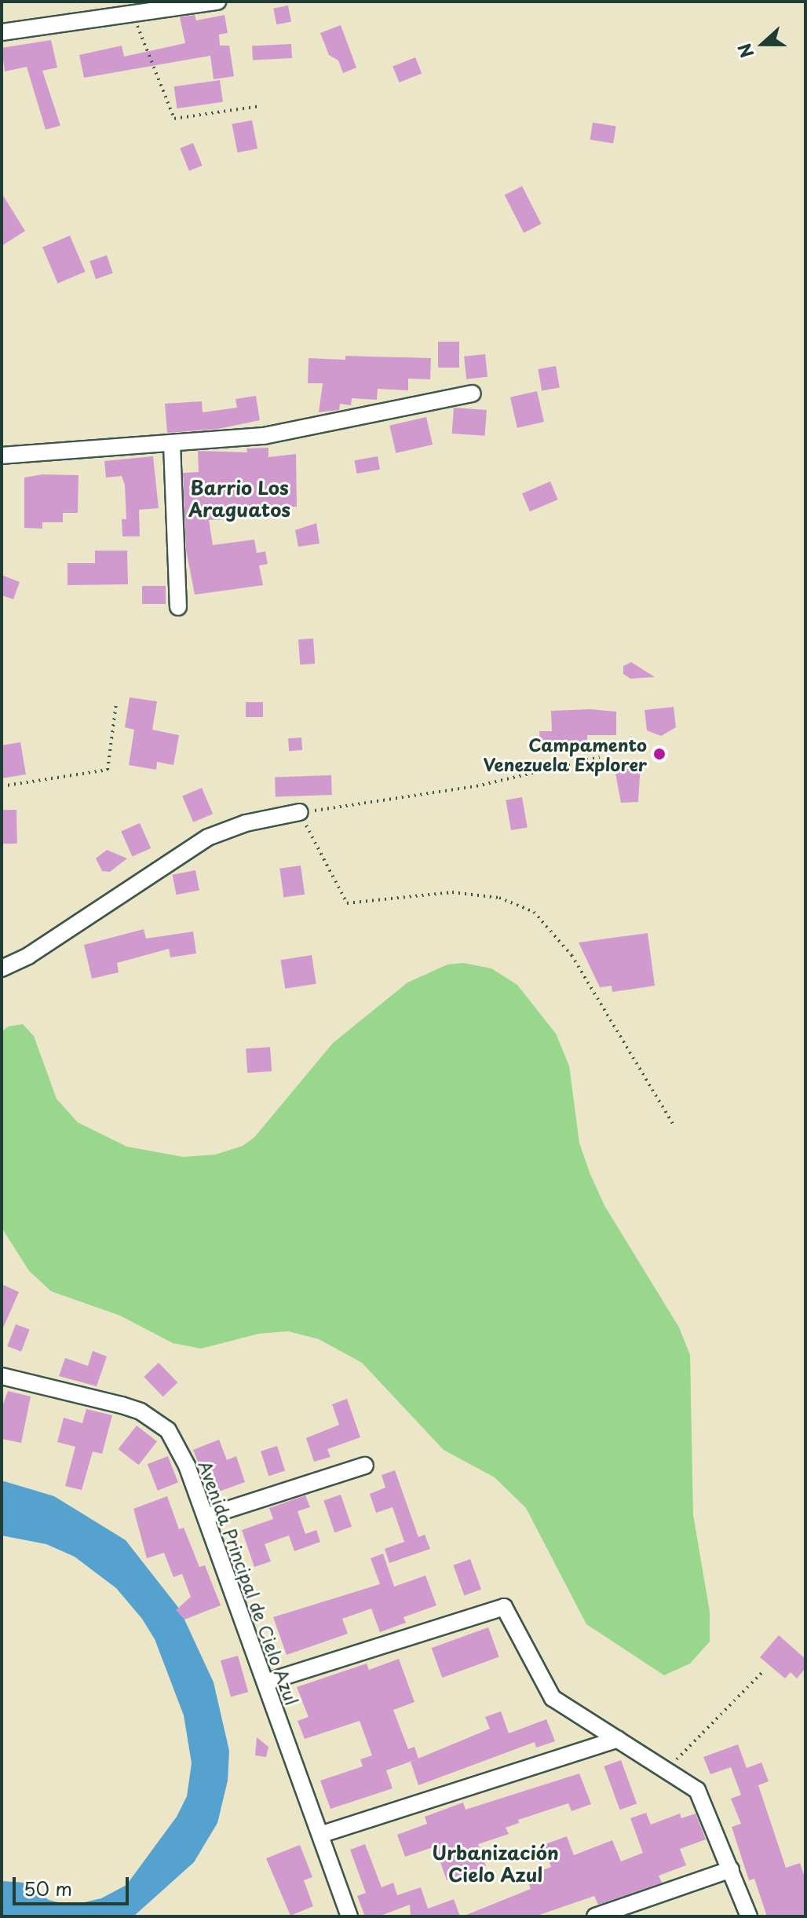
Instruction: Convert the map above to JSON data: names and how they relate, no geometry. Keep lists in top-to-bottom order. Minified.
{"streets":{"street":["Avenida Principal de Cielo Azul"]},"districts":["Barrio Los Araguatos","Urbanización Cielo Azul"],"places":["Campamento Venezuela Explorer"],"scale_bar":"50 m","north":"left"}
